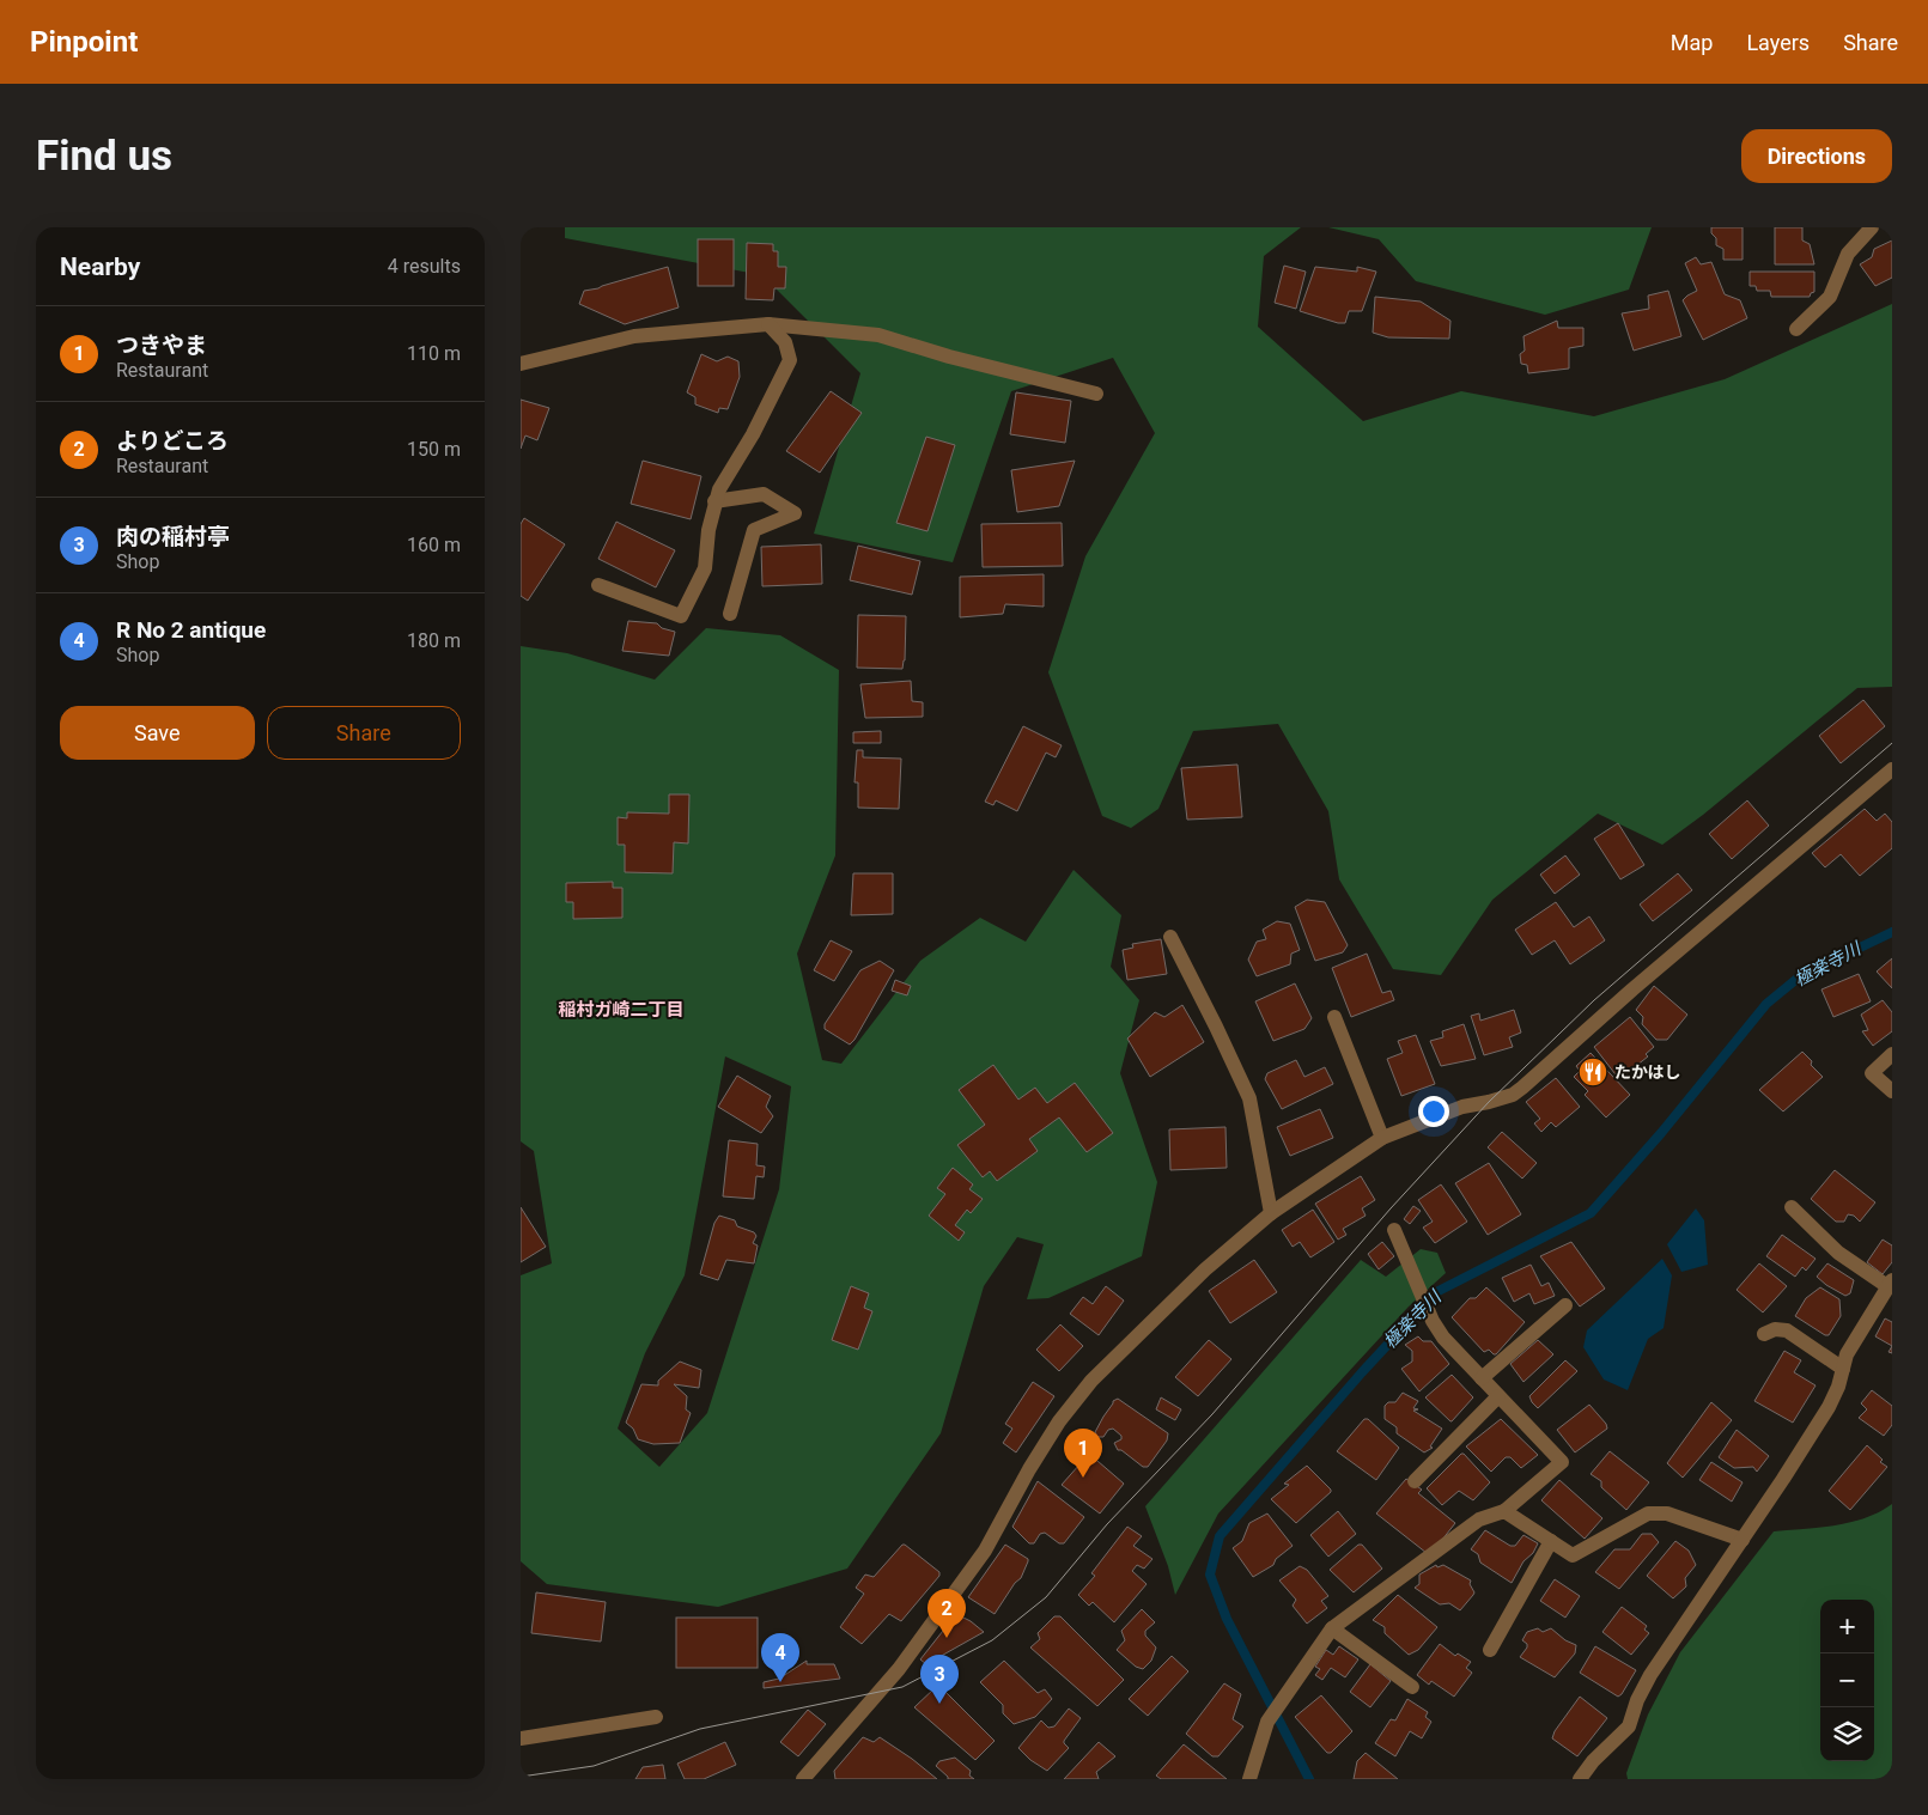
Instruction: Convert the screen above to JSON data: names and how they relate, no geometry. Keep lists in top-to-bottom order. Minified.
{"districts":["稲村ガ崎二丁目"],"water":["極楽寺川"],"places":{"restaurant":["たかはし"]},"page":{"header":"Pinpoint","nav":["Map","Layers","Share"],"buttons":["Directions",["Save","Share"]],"title":"Find us","heading":["Nearby","4 results"],"list":[{"mark":"1","name":"つきやま","note":"Restaurant","value":"110 m"},{"mark":"2","name":"よりどころ","note":"Restaurant","value":"150 m"},{"mark":"3","name":"肉の稲村亭","note":"Shop","value":"160 m"},{"mark":"4","name":"R No 2 antique","note":"Shop","value":"180 m"}],"pins":["1","2","4","3"],"map_buttons":["+","−"]}}
